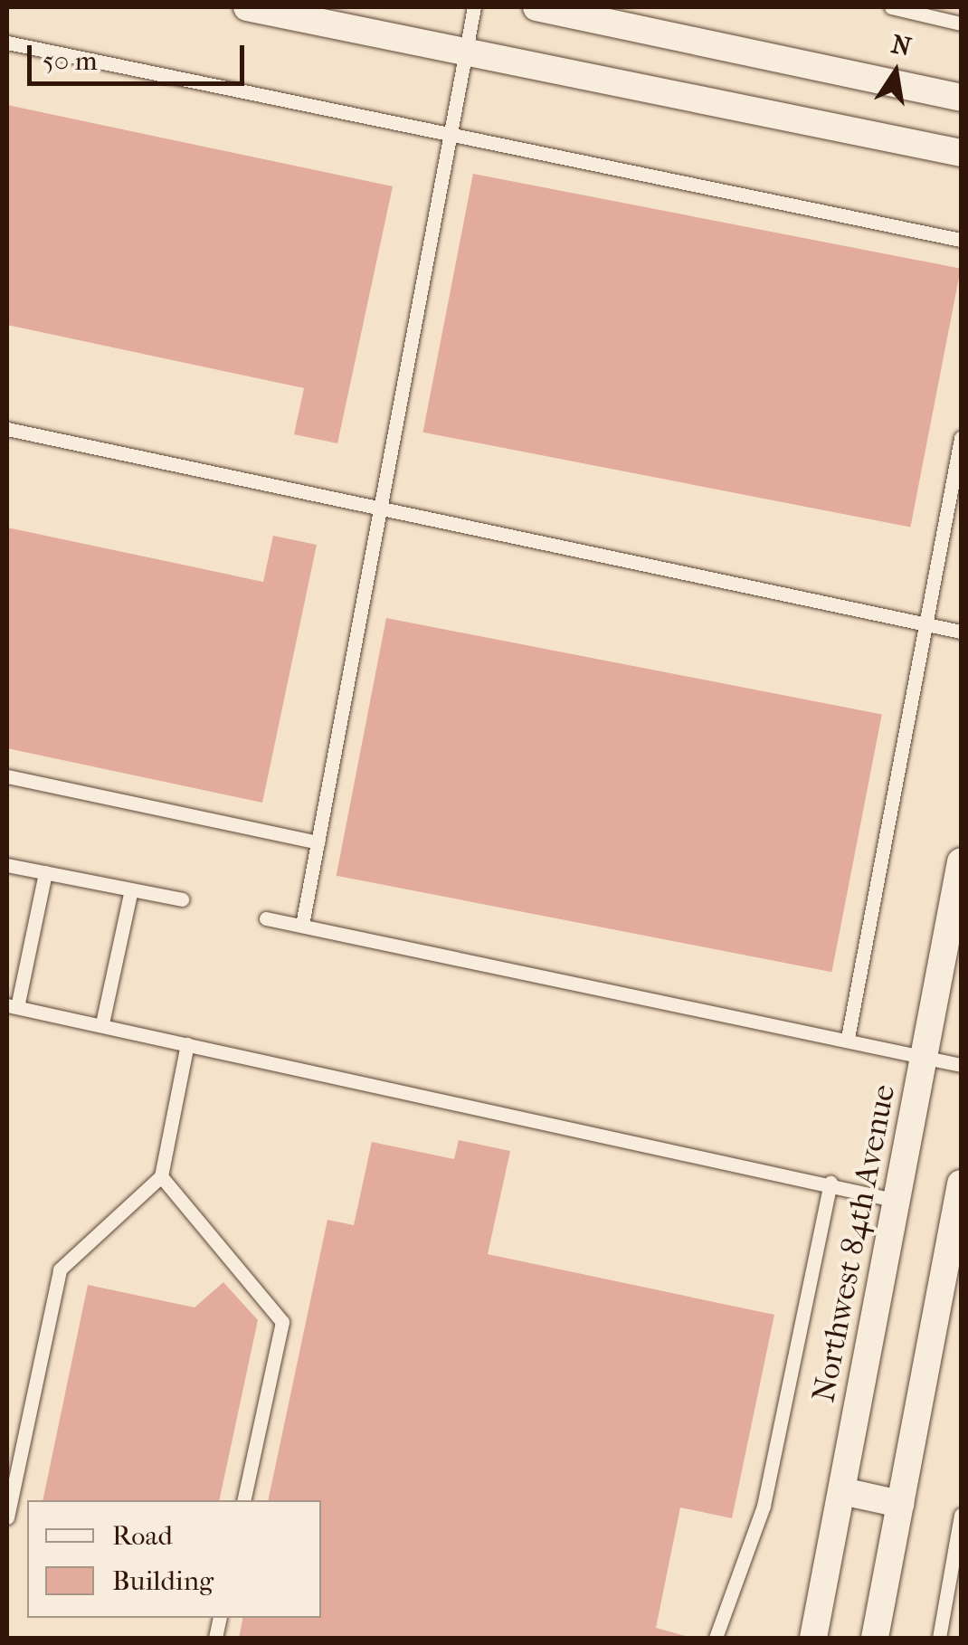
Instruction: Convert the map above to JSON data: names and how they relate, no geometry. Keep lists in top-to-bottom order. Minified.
{"streets":{"street":["Northwest 84th Avenue"]},"legend":["Road","Building"],"scale_bar":"50 m","north":"top"}
